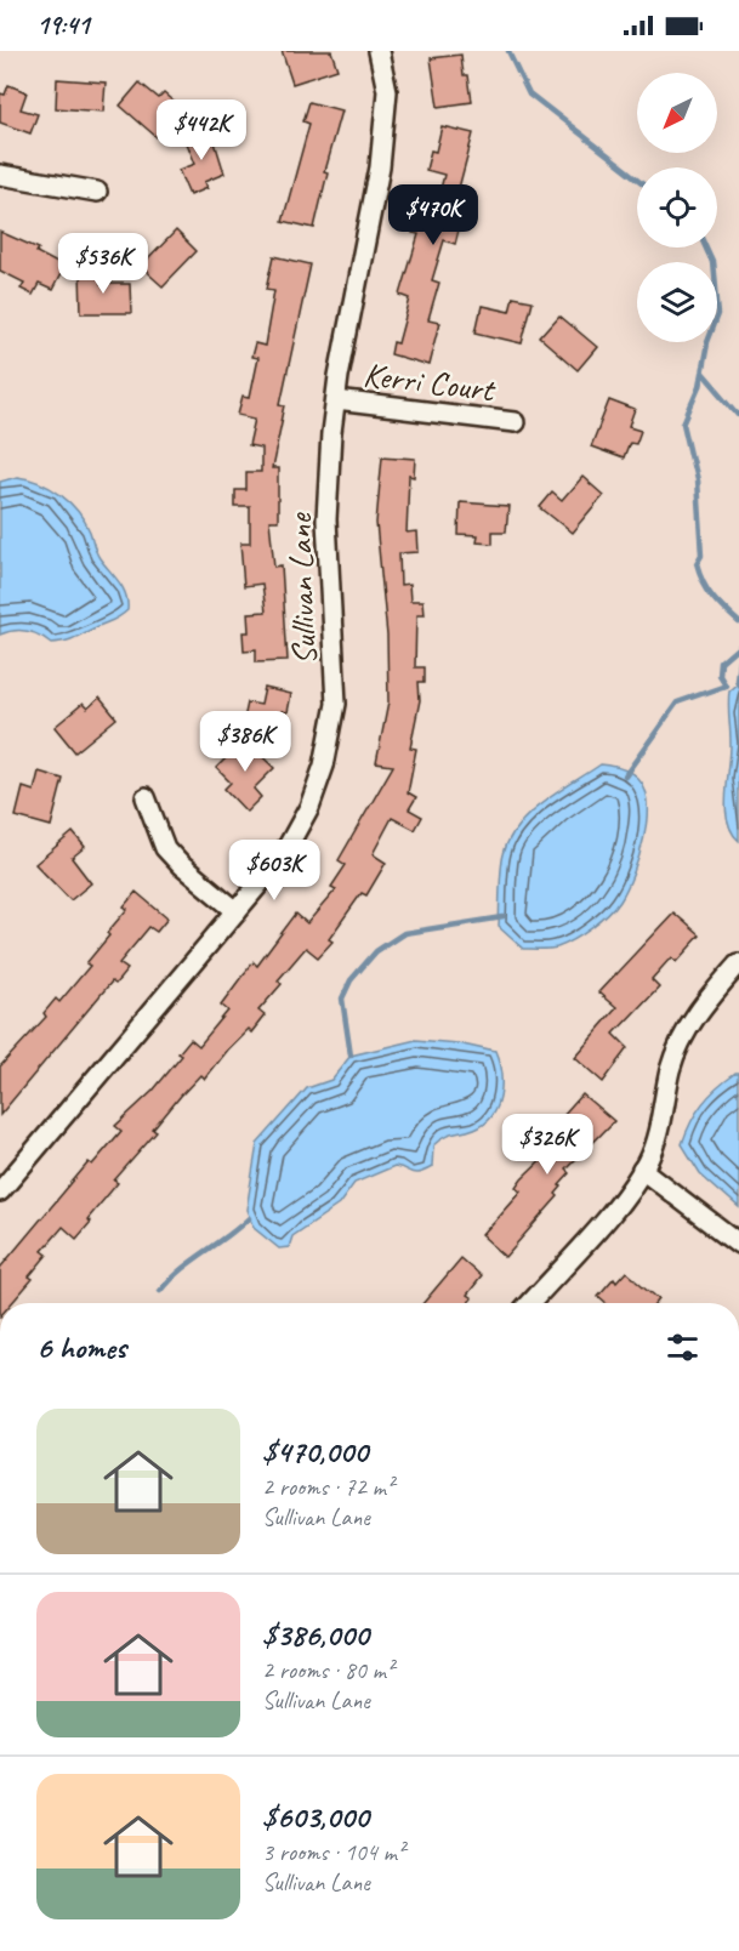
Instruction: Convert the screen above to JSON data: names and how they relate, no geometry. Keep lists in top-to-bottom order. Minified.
{"streets":{"street":["Kerri Court","Sullivan Lane"]},"crossings":[["Kerri Court","Sullivan Lane"]],"north":"bottom left","page":{"status":"19:41","price":["$442K","$470K","$536K","$386K","$603K","$326K"],"heading":"6 homes","list":[{"name":"$470,000","note":"2 rooms · 72 m² · Sullivan Lane"},{"name":"$386,000","note":"2 rooms · 80 m² · Sullivan Lane"},{"name":"$603,000","note":"3 rooms · 104 m² · Sullivan Lane"}]}}
